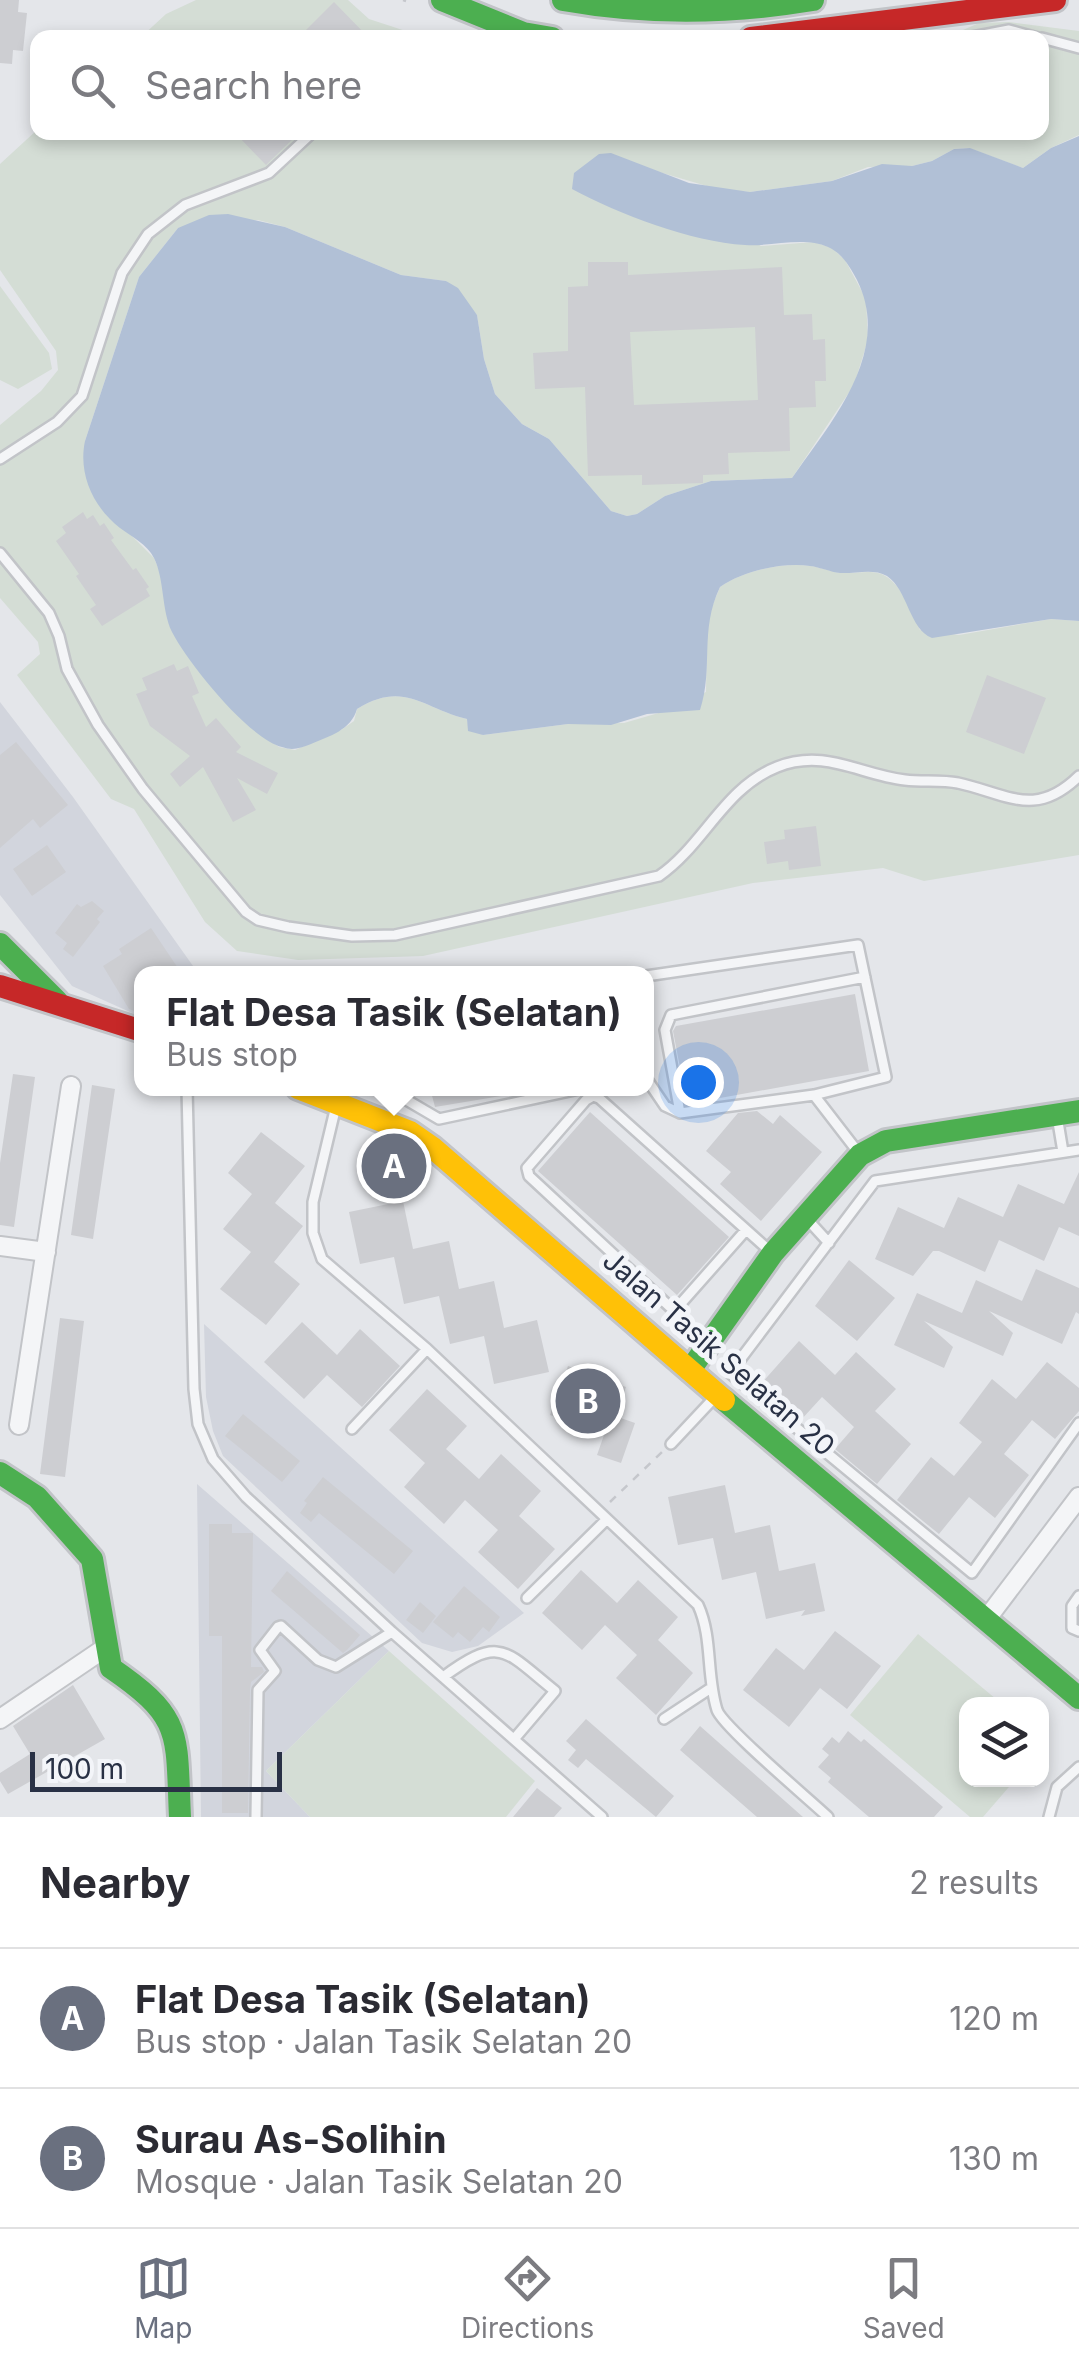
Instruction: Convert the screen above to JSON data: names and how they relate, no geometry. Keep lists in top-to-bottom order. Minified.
{"streets":{"main road":["Jalan Tasik Selatan 20"]},"scale_bar":"100 m","page":{"search":"Search here","popup":["Flat Desa Tasik (Selatan)","Bus stop"],"pins":["A","B"],"scale":"100 m","heading":["Nearby","2 results"],"list":[{"mark":"A","name":"Flat Desa Tasik (Selatan)","note":"Bus stop · Jalan Tasik Selatan 20","value":"120 m"},{"mark":"B","name":"Surau As-Solihin","note":"Mosque · Jalan Tasik Selatan 20","value":"130 m"}],"nav":["Map","Directions","Saved"]}}
